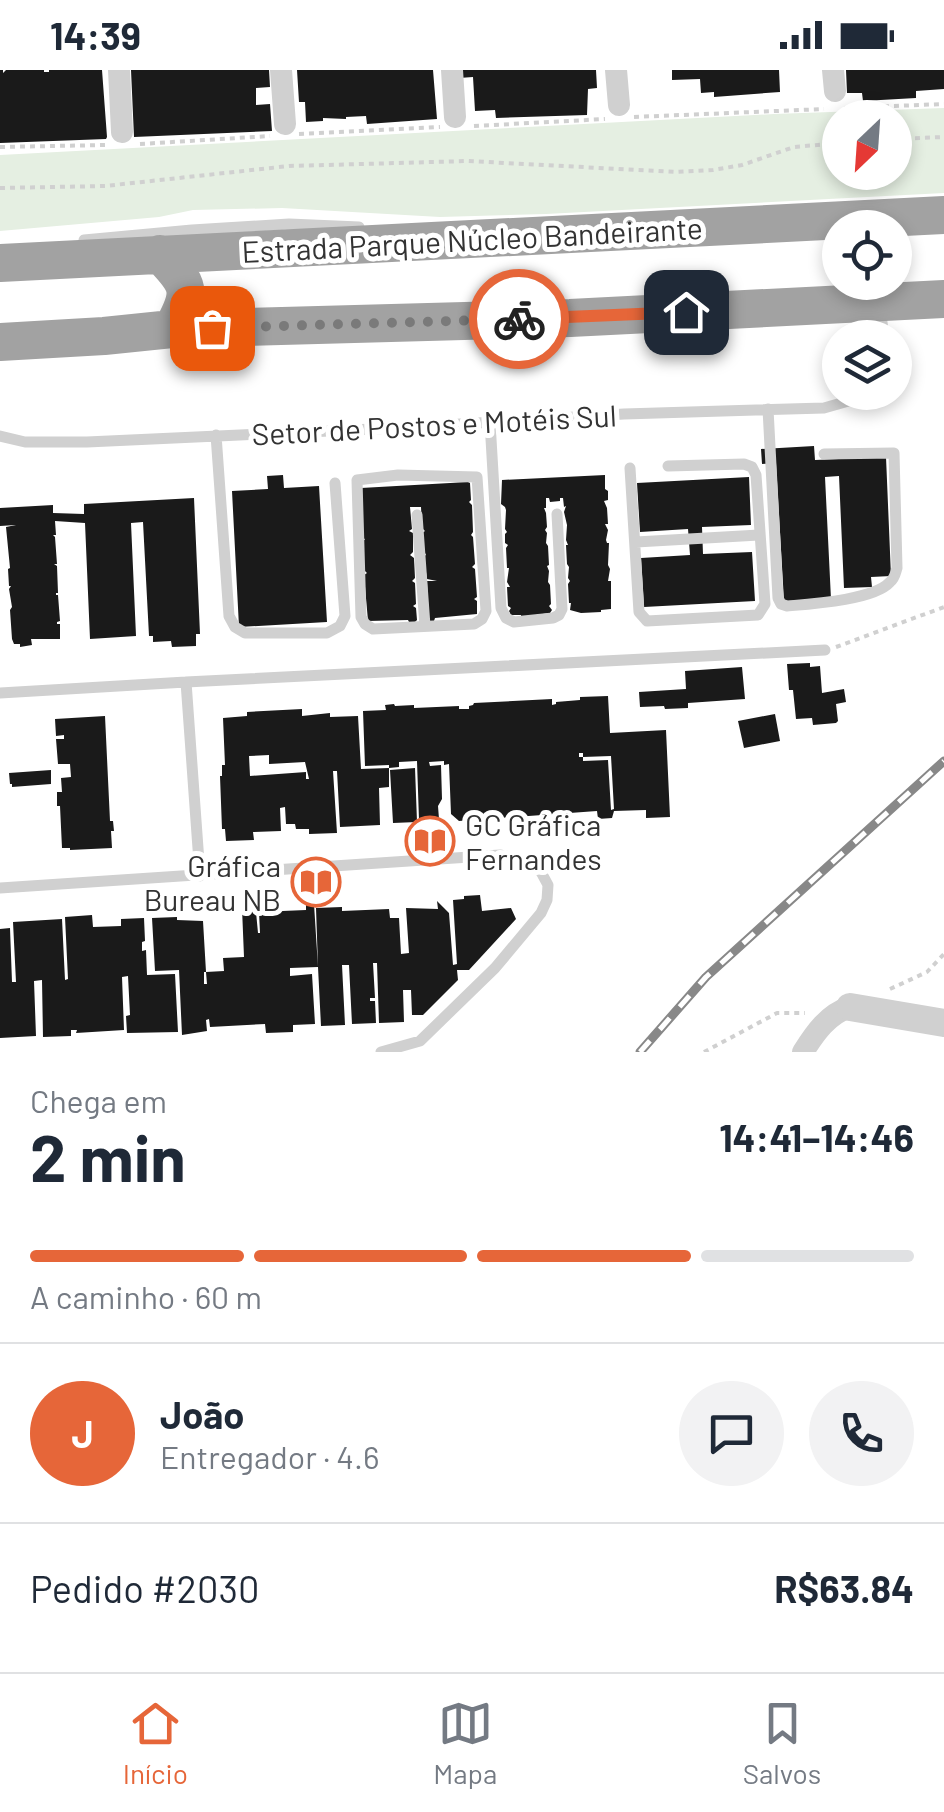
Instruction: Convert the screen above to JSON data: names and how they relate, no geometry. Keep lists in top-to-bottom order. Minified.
{"streets":{"highway":["Estrada Parque Núcleo Bandeirante"],"lane":["Setor de Postos e Motéis Sul"]},"places":{"library":["GC Gráfica Fernandes","Gráfica Bureau NB"]},"north":"bottom left","page":{"status":"14:39","heading":["2 min","Chega em","14:41–14:46"],"panel":["João","Entregador · 4.6","Pedido #2030","R$63.84"],"bar":"A caminho · 60 m","round":"J","tabs":["Início","Mapa","Salvos"]}}
